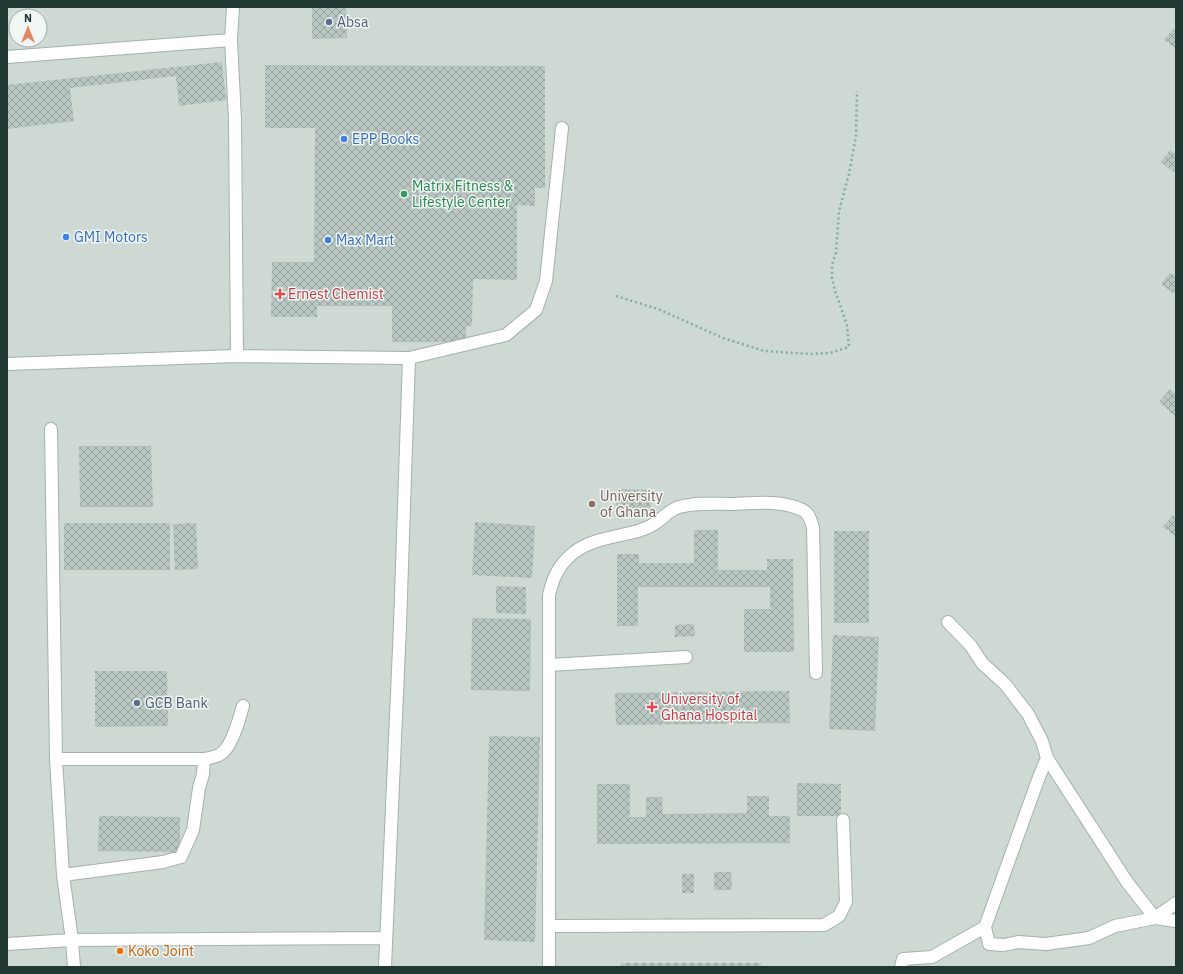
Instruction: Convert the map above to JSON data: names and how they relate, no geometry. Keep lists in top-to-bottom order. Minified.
{"places":{"other":["Absa","EPP Books","Matrix Fitness & Lifestyle Center","GMI Motors","Max Mart","University of Ghana","GCB Bank","Koko Joint"],"health":["Ernest Chemist","University of Ghana Hospital"]},"north":"top"}
